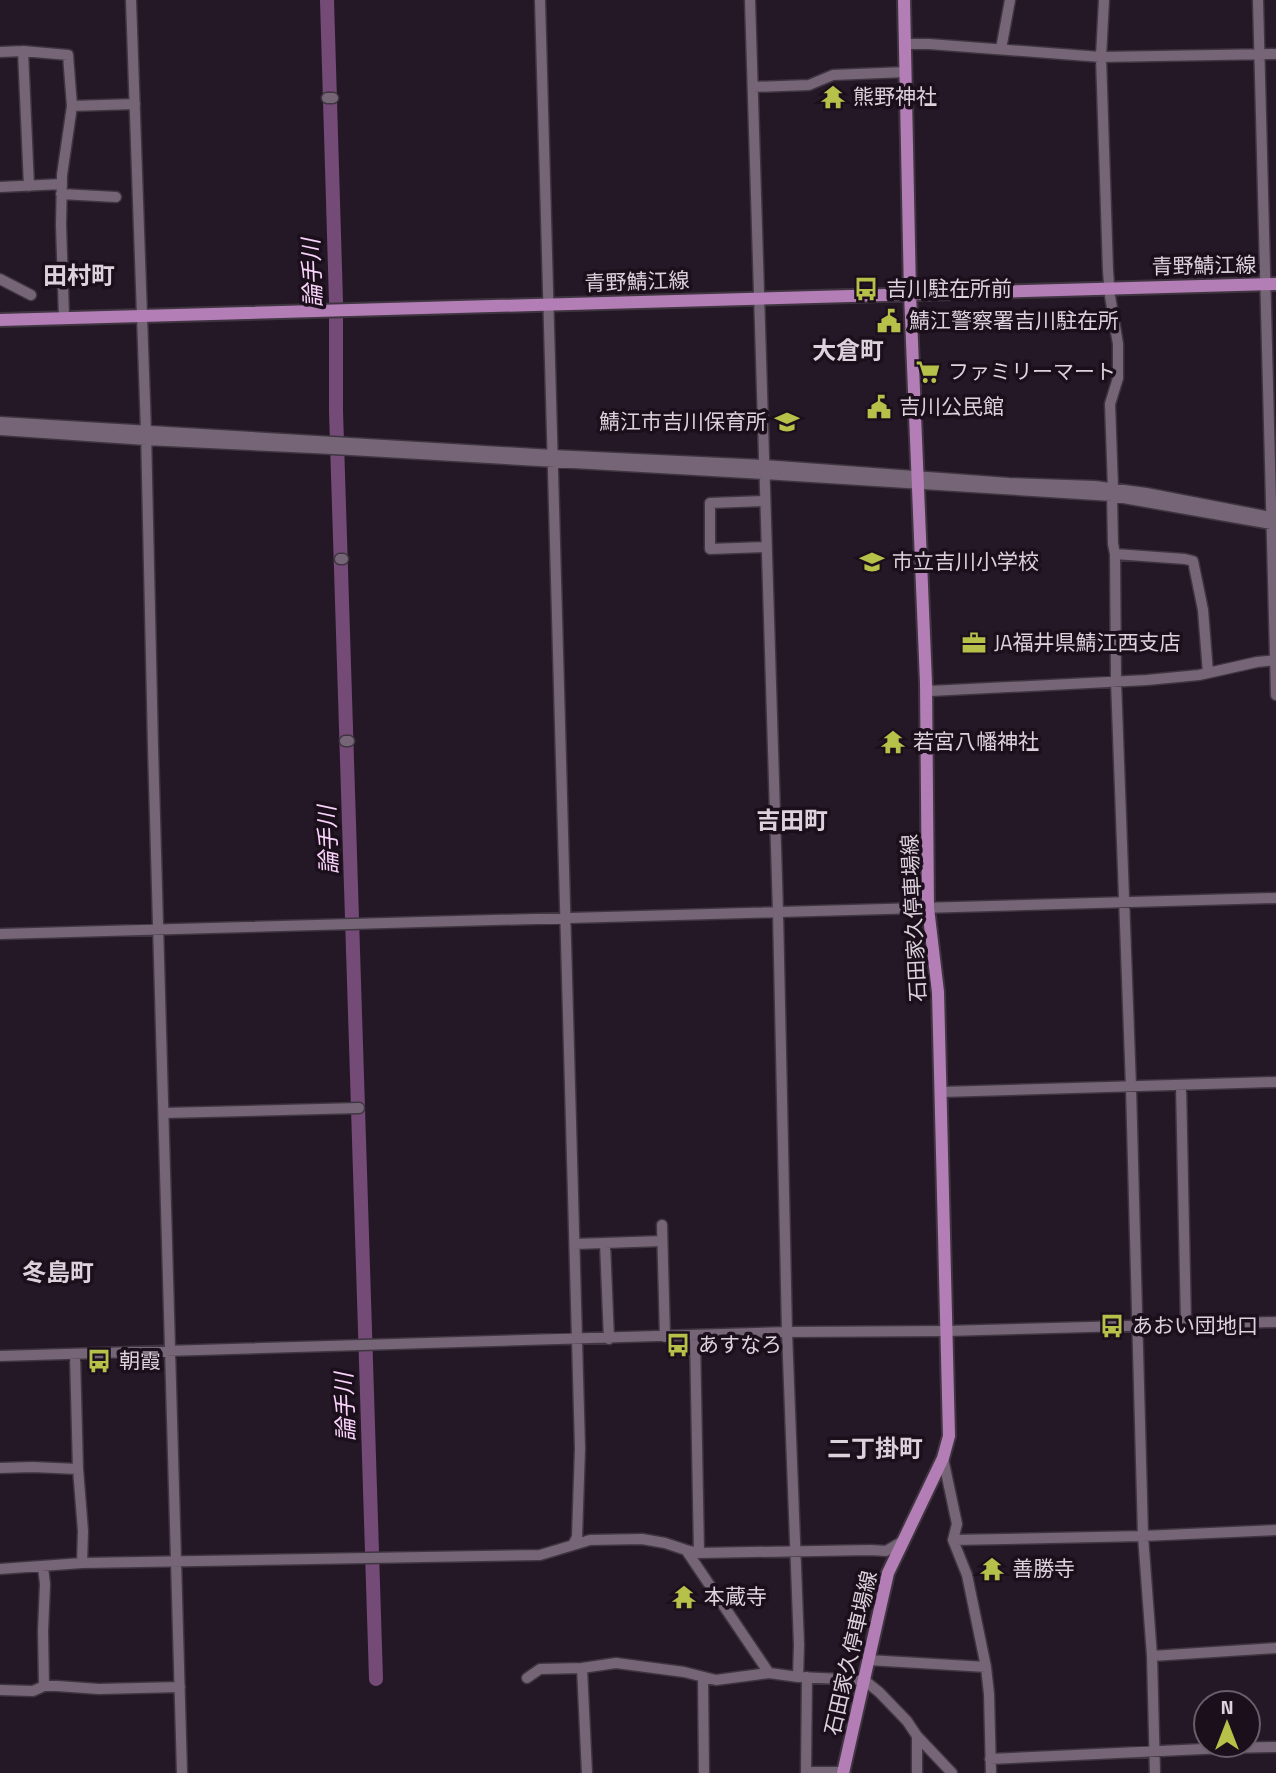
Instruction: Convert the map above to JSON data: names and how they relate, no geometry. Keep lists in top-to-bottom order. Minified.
{"streets":{"main road":["青野鯖江線","石田家久停車場線"]},"crossings":[["青野鯖江線","石田家久停車場線"]],"districts":["田村町","大倉町","吉田町","冬島町","二丁掛町"],"water":["論手川"],"places":{"temple":["熊野神社","若宮八幡神社","善勝寺","本蔵寺"],"bus stop":["吉川駐在所前","あおい団地口","あすなろ","朝霞"],"public building":["鯖江警察署吉川駐在所","吉川公民館"],"supermarket":["ファミリーマート"],"school or university":["鯖江市吉川保育所","市立吉川小学校"],"office":["JA福井県鯖江西支店"]},"north":"top"}
